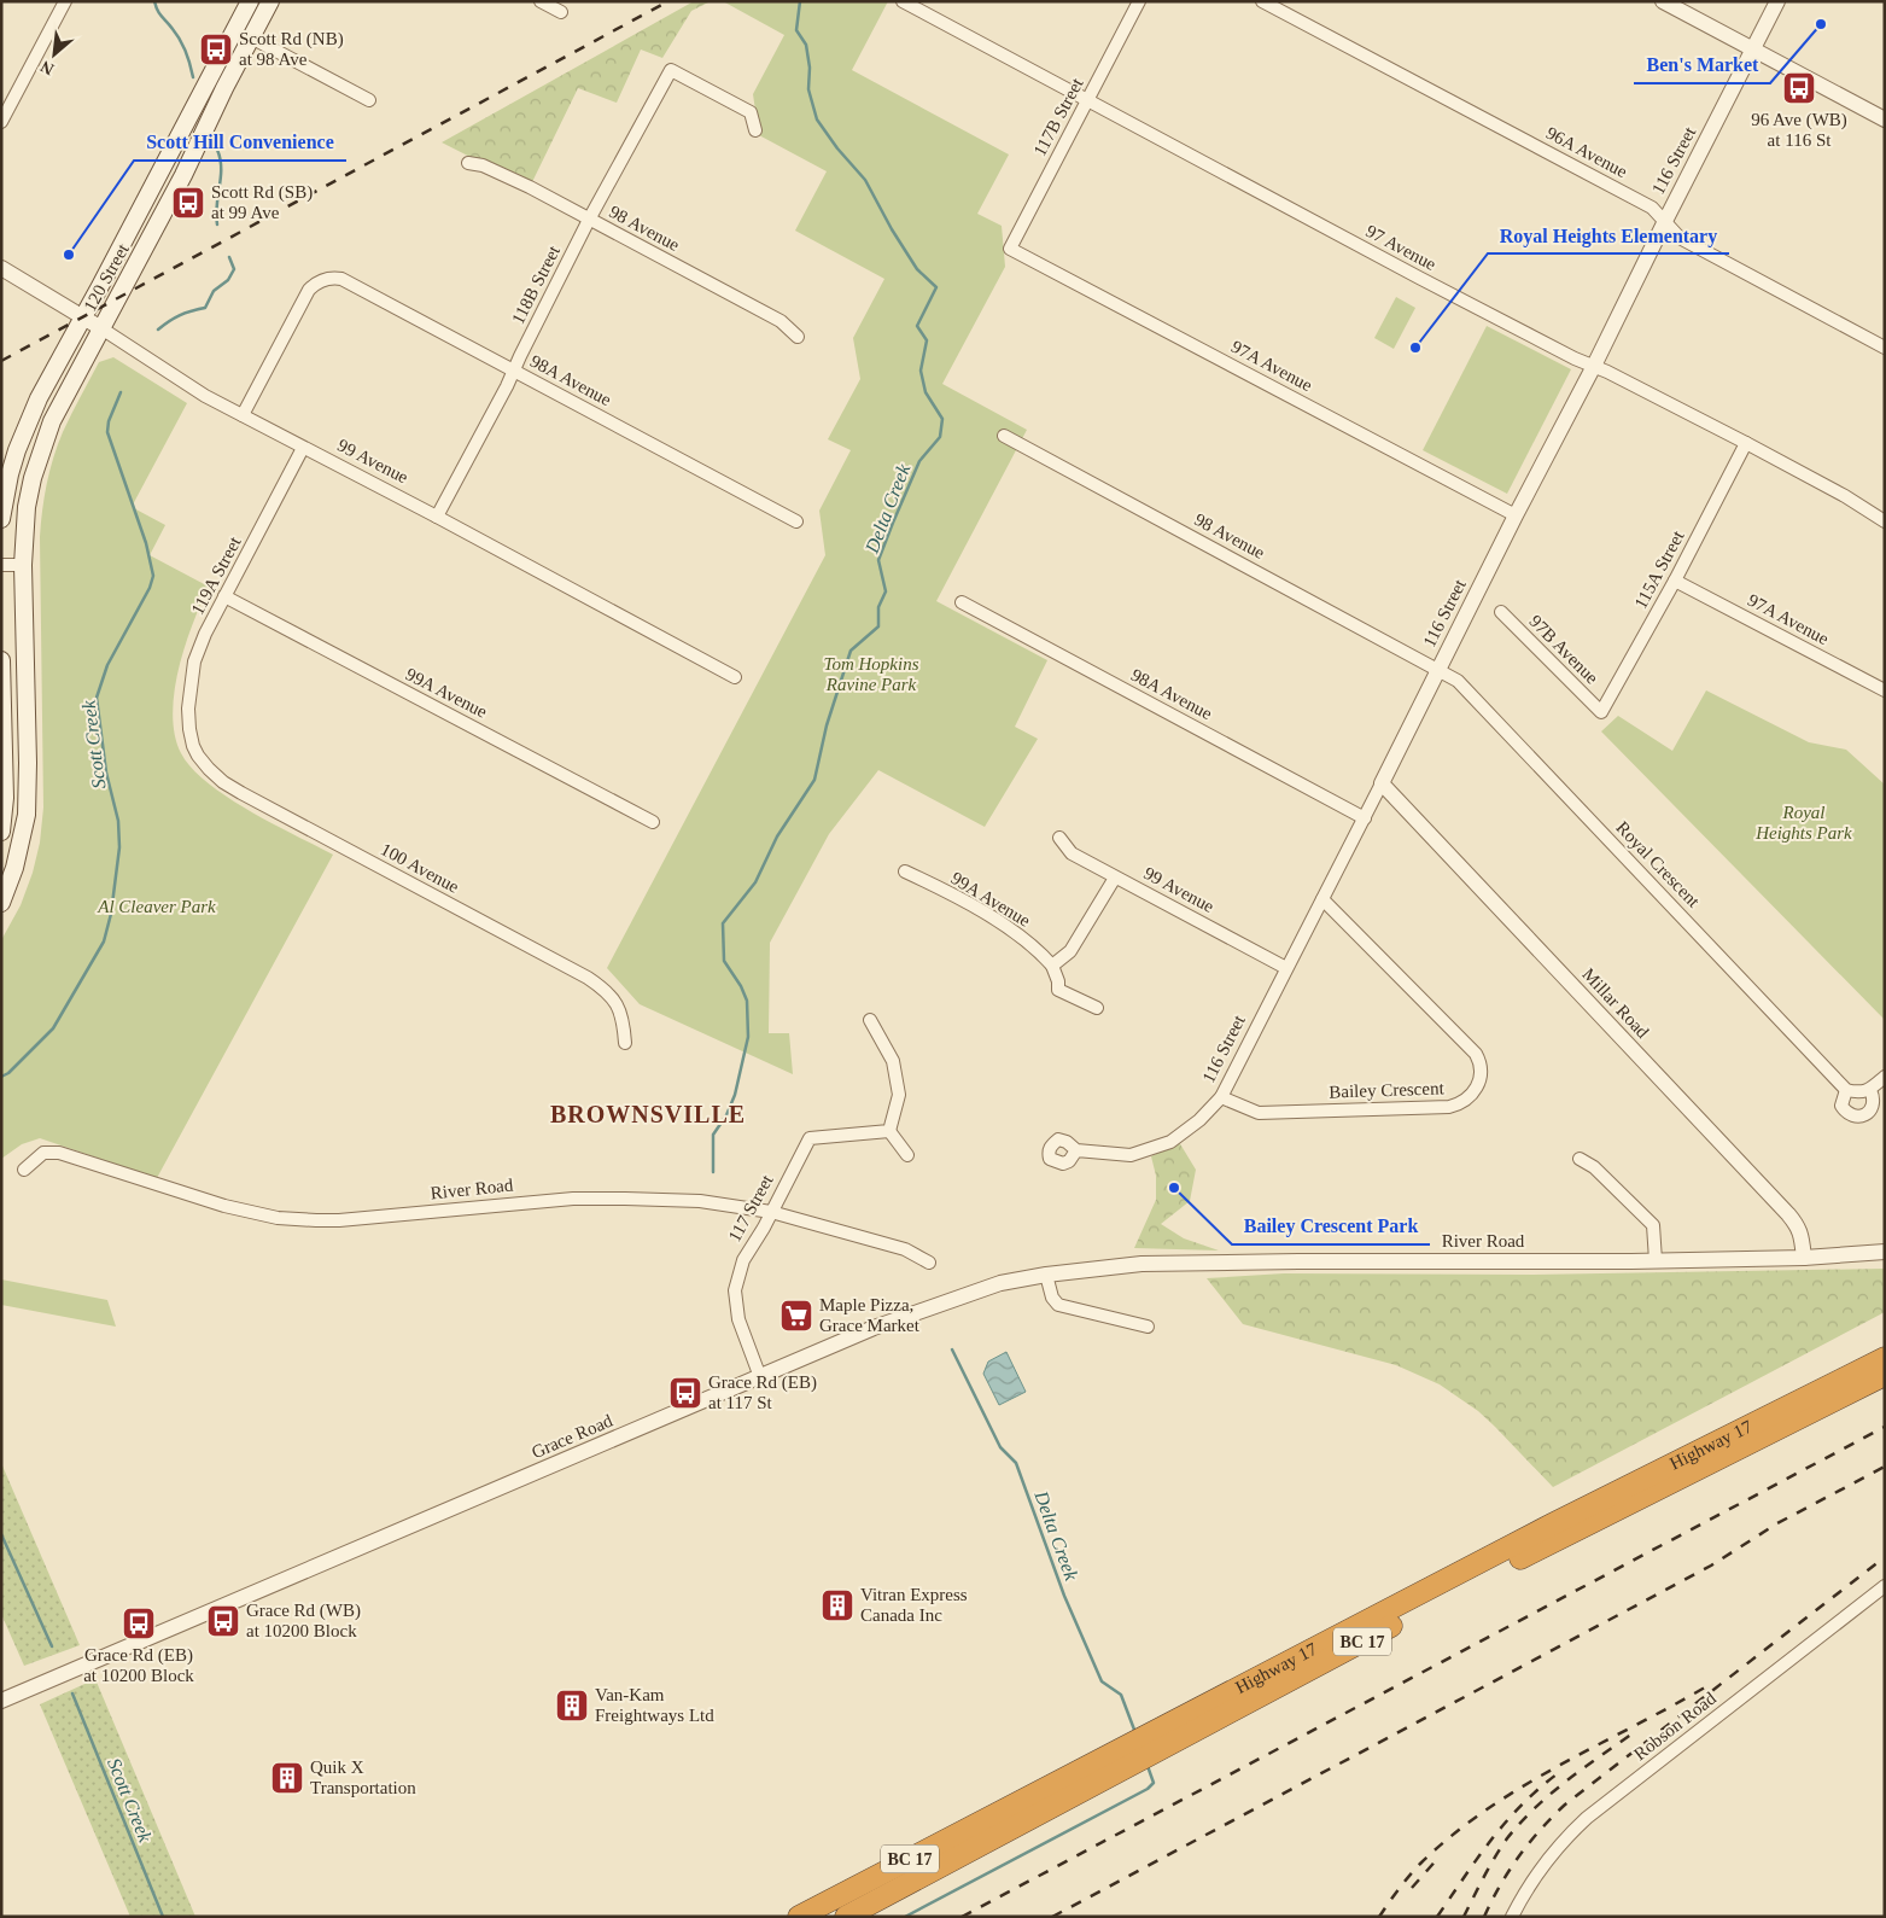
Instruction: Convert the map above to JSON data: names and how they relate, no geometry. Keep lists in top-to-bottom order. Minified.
{"streets":{"highway":["Highway 17","BC 17"],"main road":["120 Street"],"street":["117B Street","96A Avenue","116 Street","98 Avenue","97 Avenue","118B Street","97A Avenue","98A Avenue","99 Avenue","115A Street","119A Street","97B Avenue","99A Avenue","Royal Crescent","100 Avenue","Millar Road","Bailey Crescent","River Road","117 Street","Grace Road","Robson Road"]},"crossings":[["117B Street","97 Avenue"],["117B Street","97A Avenue"],["96A Avenue","116 Street"],["116 Street","98 Avenue"],["116 Street","97 Avenue"],["116 Street","97A Avenue"],["116 Street","98A Avenue"],["116 Street","99 Avenue"],["116 Street","Royal Crescent"],["116 Street","Millar Road"],["116 Street","Bailey Crescent"],["98 Avenue","118B Street"],["98 Avenue","Royal Crescent"],["97 Avenue","115A Street"],["120 Street","99 Avenue"],["118B Street","98A Avenue"],["118B Street","99 Avenue"],["97A Avenue","115A Street"],["98A Avenue","99 Avenue"],["99 Avenue","119A Street"],["115A Street","97B Avenue"],["119A Street","99A Avenue"],["119A Street","100 Avenue"],["Millar Road","River Road"],["River Road","117 Street"],["River Road","Grace Road"],["117 Street","Grace Road"]],"districts":["BROWNSVILLE"],"water":["Delta Creek","Scott Creek"],"parks":["Tom Hopkins Ravine Park","Royal Heights Park","Al Cleaver Park"],"places":{"other":["Ben's Market","Scott Hill Convenience","Royal Heights Elementary","Bailey Crescent Park"],"bus stop":["Scott Rd (NB) at 98 Ave","96 Ave (WB) at 116 St","Scott Rd (SB) at 99 Ave","Grace Rd (EB) at 117 St","Grace Rd (WB) at 10200 Block","Grace Rd (EB) at 10200 Block"],"supermarket":["Maple Pizza, Grace Market"],"building":["Vitran Express Canada Inc","Van-Kam Freightways Ltd","Quik X Transportation"]},"north":"bottom left"}
